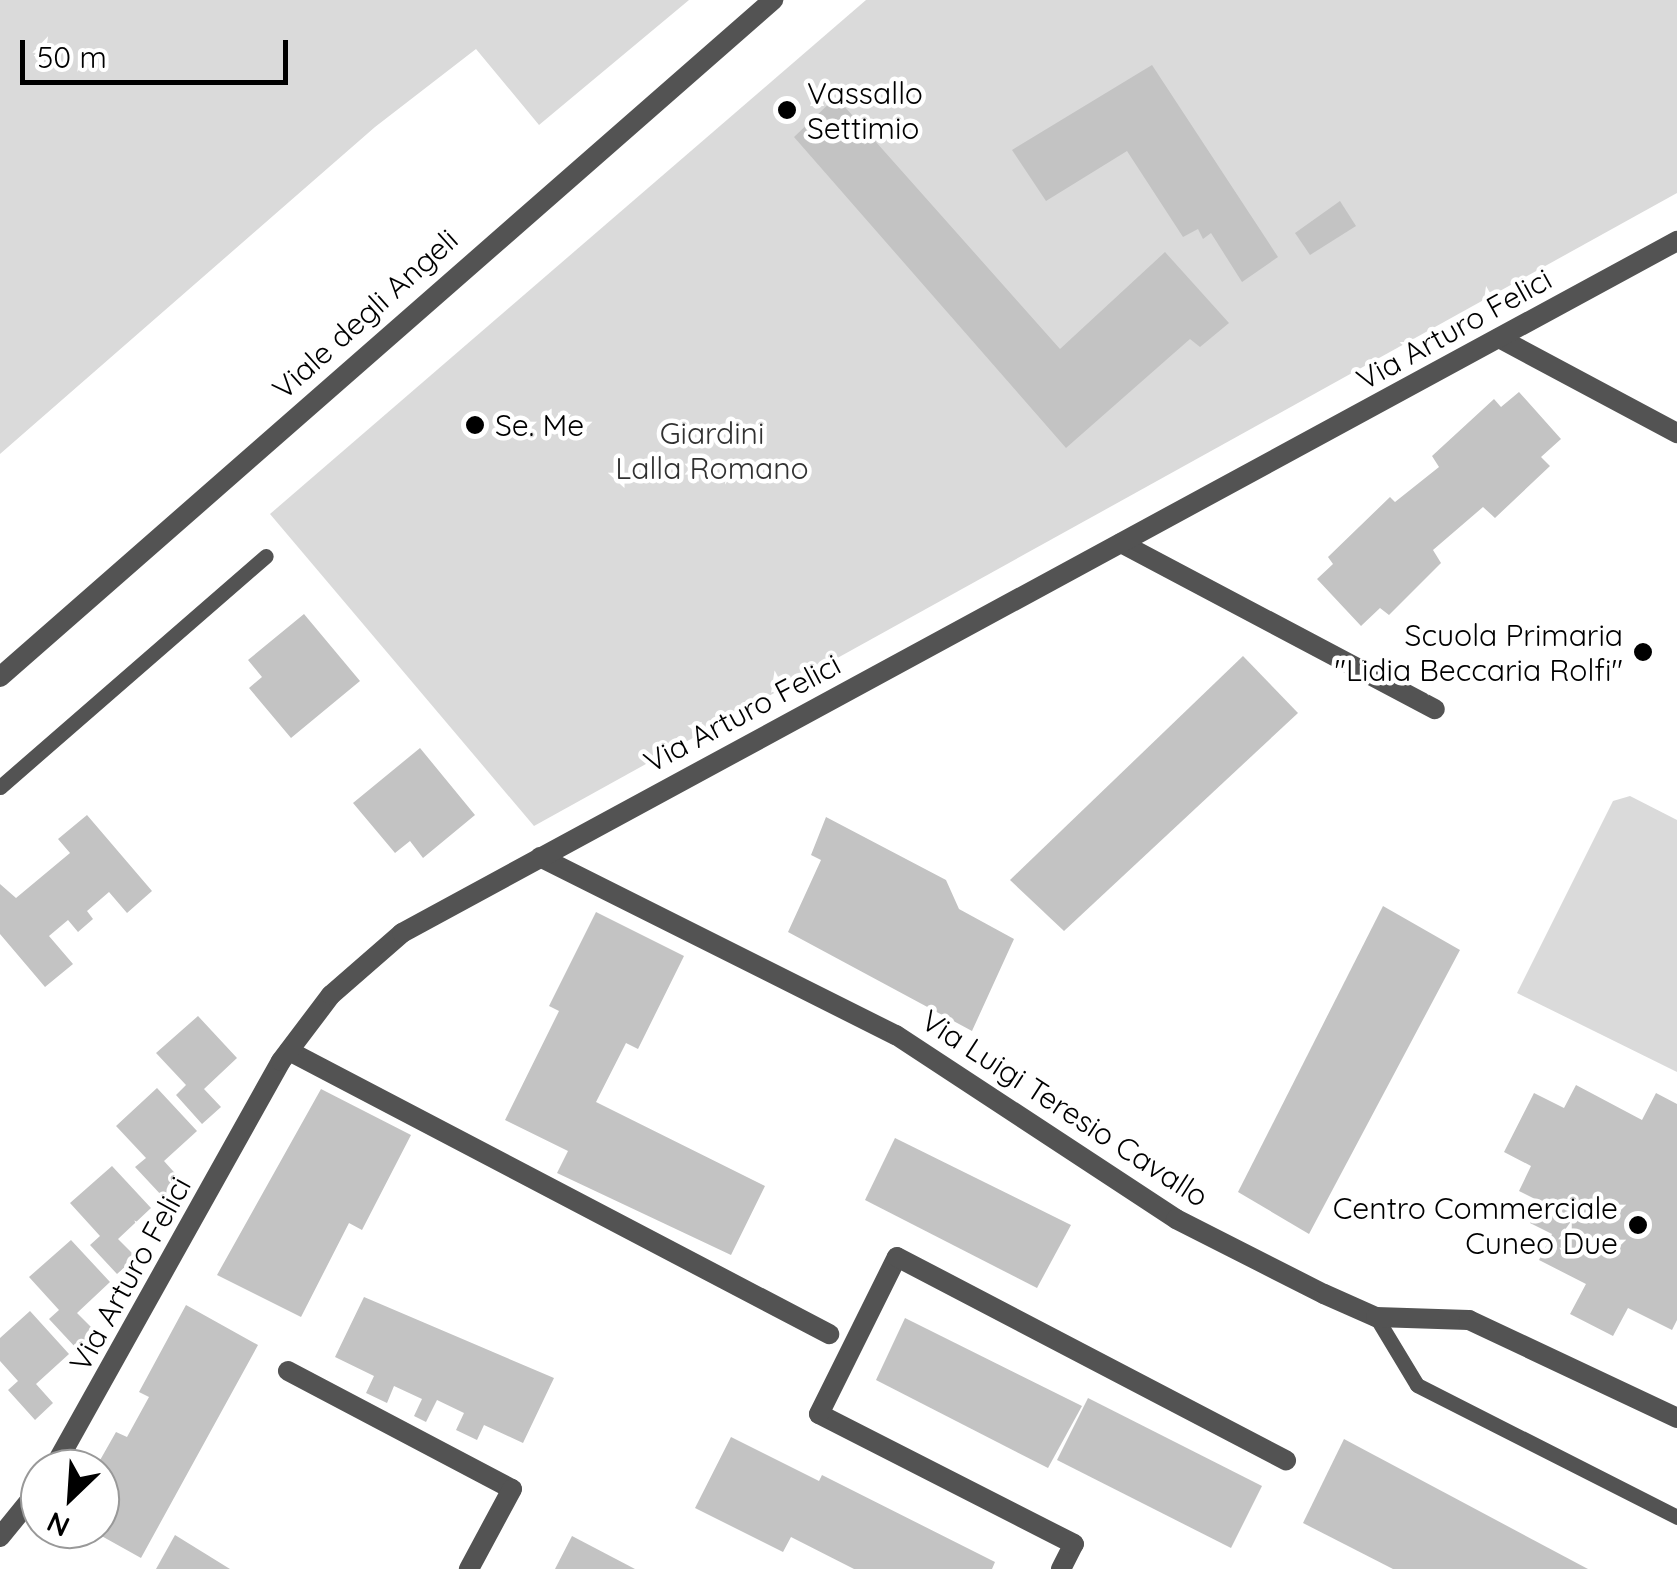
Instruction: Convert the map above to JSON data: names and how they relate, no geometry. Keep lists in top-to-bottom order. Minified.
{"streets":{"street":["Viale degli Angeli","Via Arturo Felici","Via Luigi Teresio Cavallo"]},"crossings":[["Via Arturo Felici","Via Luigi Teresio Cavallo"]],"parks":["Giardini Lalla Romano"],"places":["Vassallo Settimio","Se. Me","Scuola Primaria \"Lidia Beccaria Rolfi\"","Centro Commerciale Cuneo Due"],"scale_bar":"50 m","north":"bottom left"}
